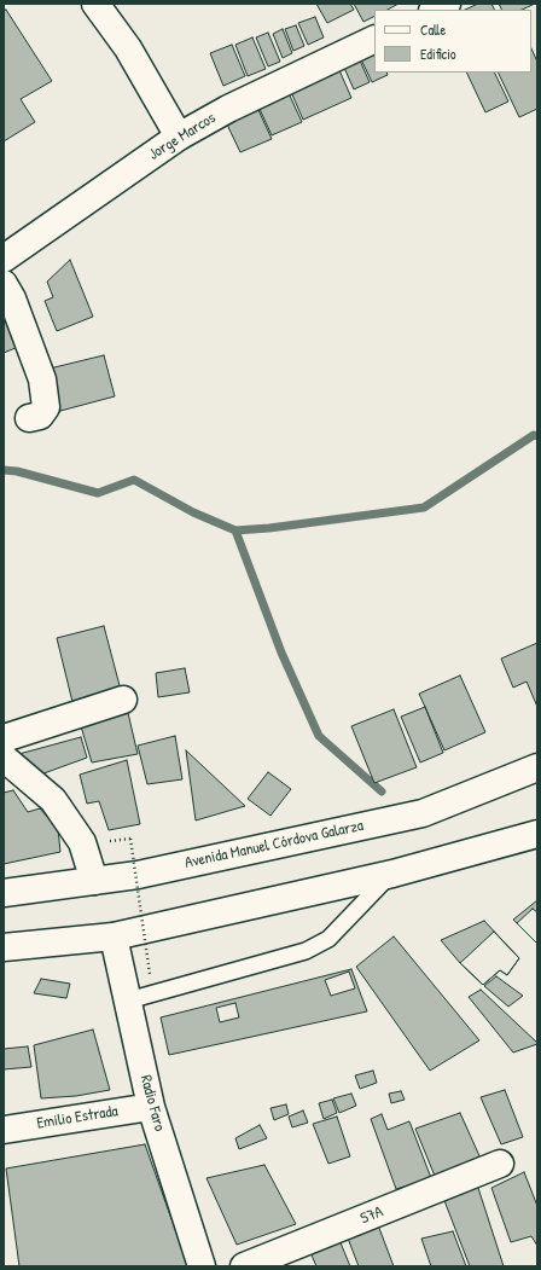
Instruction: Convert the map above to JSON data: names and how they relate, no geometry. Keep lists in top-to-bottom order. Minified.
{"streets":{"main road":["Jorge Marcos","Avenida Manuel Córdova Galarza","Radio Faro","Emilio Estrada","S7A"]},"crossings":[["Radio Faro","Emilio Estrada"]],"legend":["Calle","Edificio"]}
